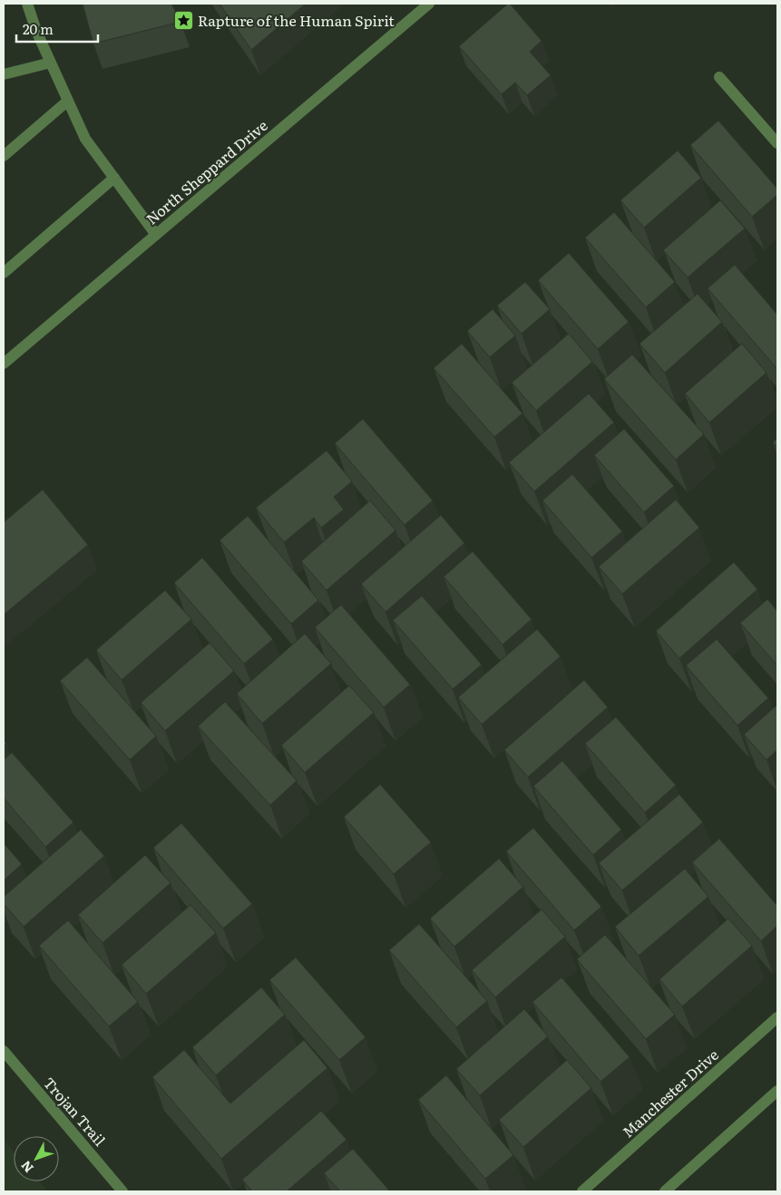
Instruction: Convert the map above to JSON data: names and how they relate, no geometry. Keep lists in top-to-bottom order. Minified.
{"streets":{"street":["North Sheppard Drive","Manchester Drive","Trojan Trail"]},"places":{"place":["Rapture of the Human Spirit"]},"scale_bar":"20 m","north":"bottom left"}
